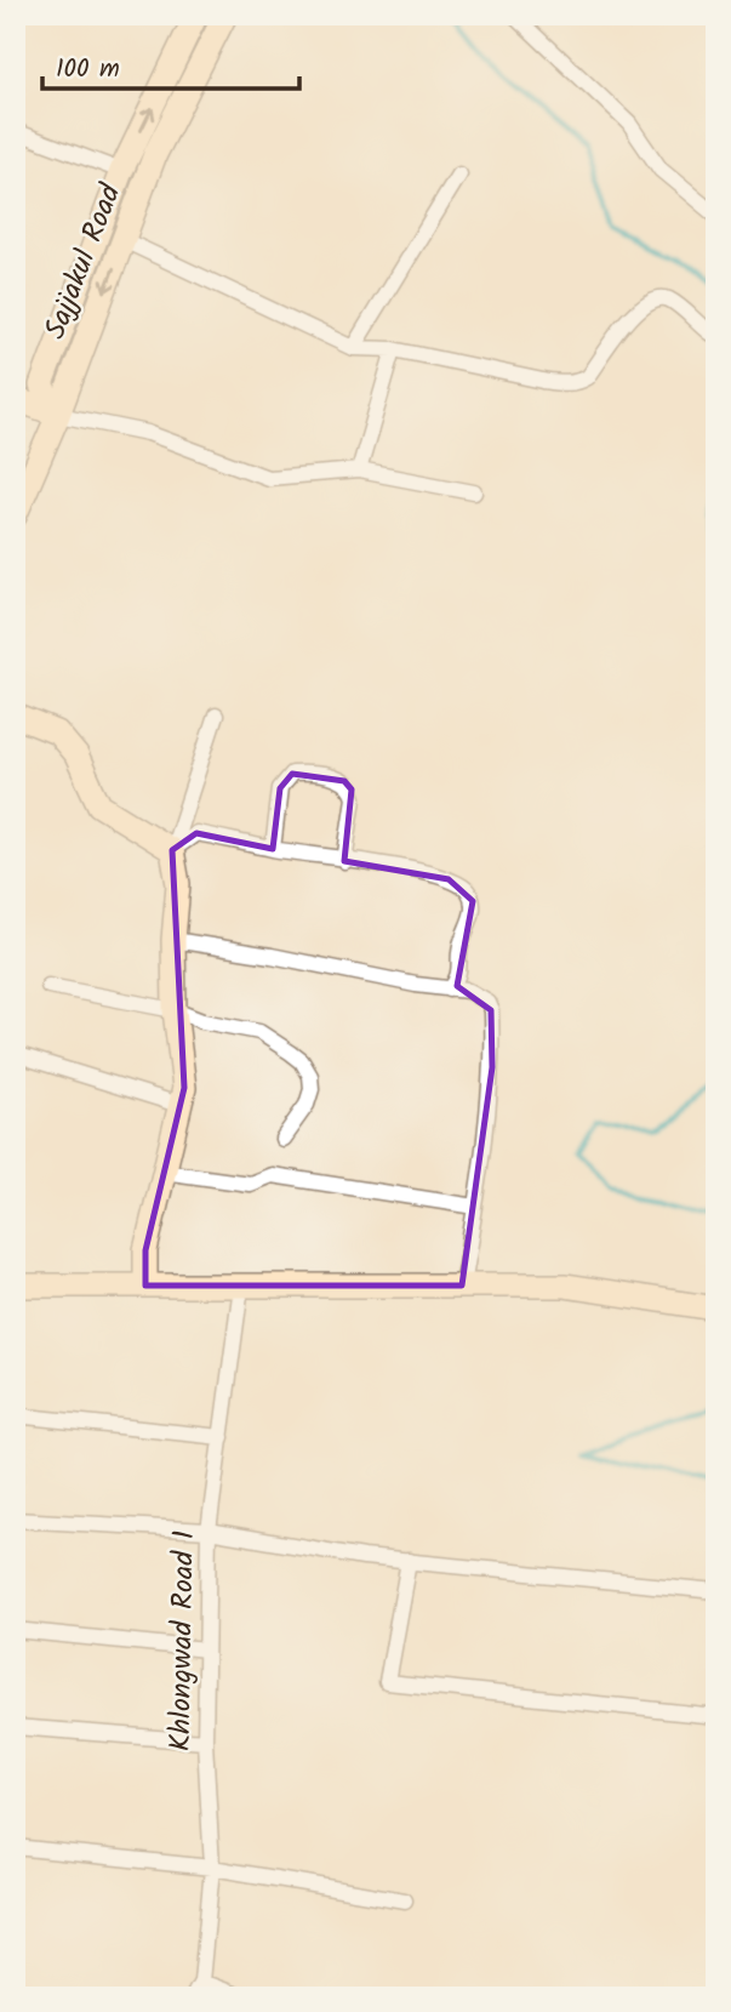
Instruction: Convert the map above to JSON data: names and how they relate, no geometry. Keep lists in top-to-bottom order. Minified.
{"streets":{"street":["Sajjakul Road","Khlongwad Road 1"]},"scale_bar":"100 m"}
